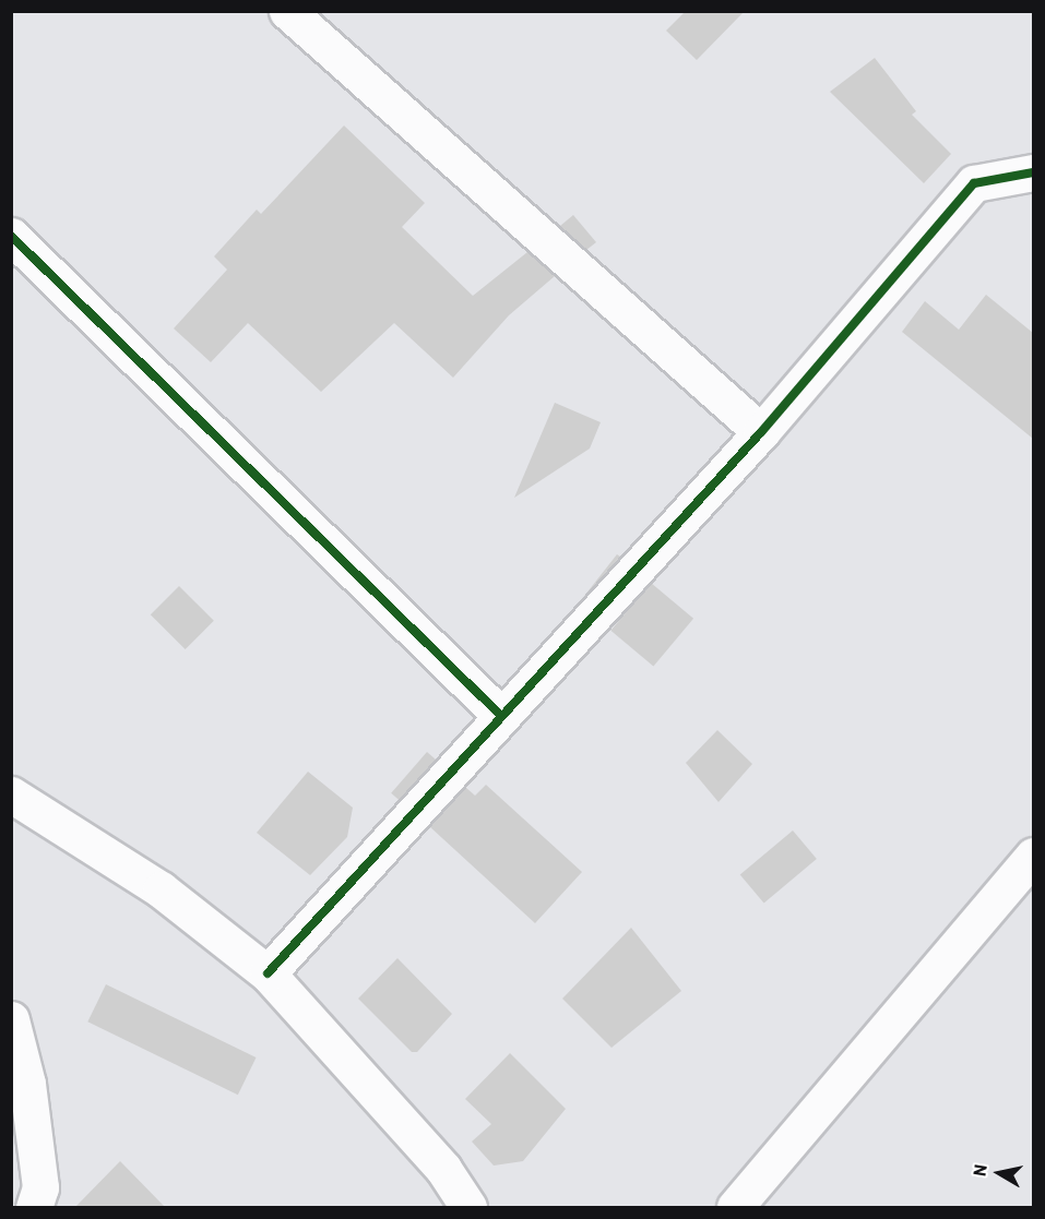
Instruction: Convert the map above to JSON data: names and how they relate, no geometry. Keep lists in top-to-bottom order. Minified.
{"north":"left"}
